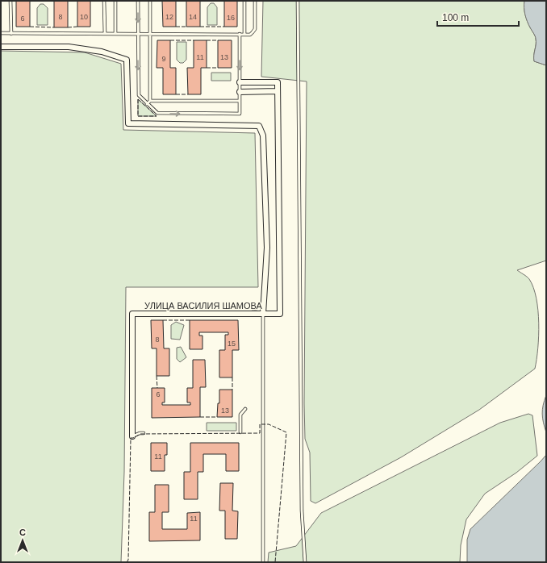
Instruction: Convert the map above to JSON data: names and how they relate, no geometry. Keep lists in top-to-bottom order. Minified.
{"streets":{"street":["УЛИЦА ВАСИЛИЯ ШАМОВА"]},"house_numbers":["8","10","12","14","16","6","11","13","9","8","15","6","13","11","11"],"scale_bar":"100 m","north":"top"}
